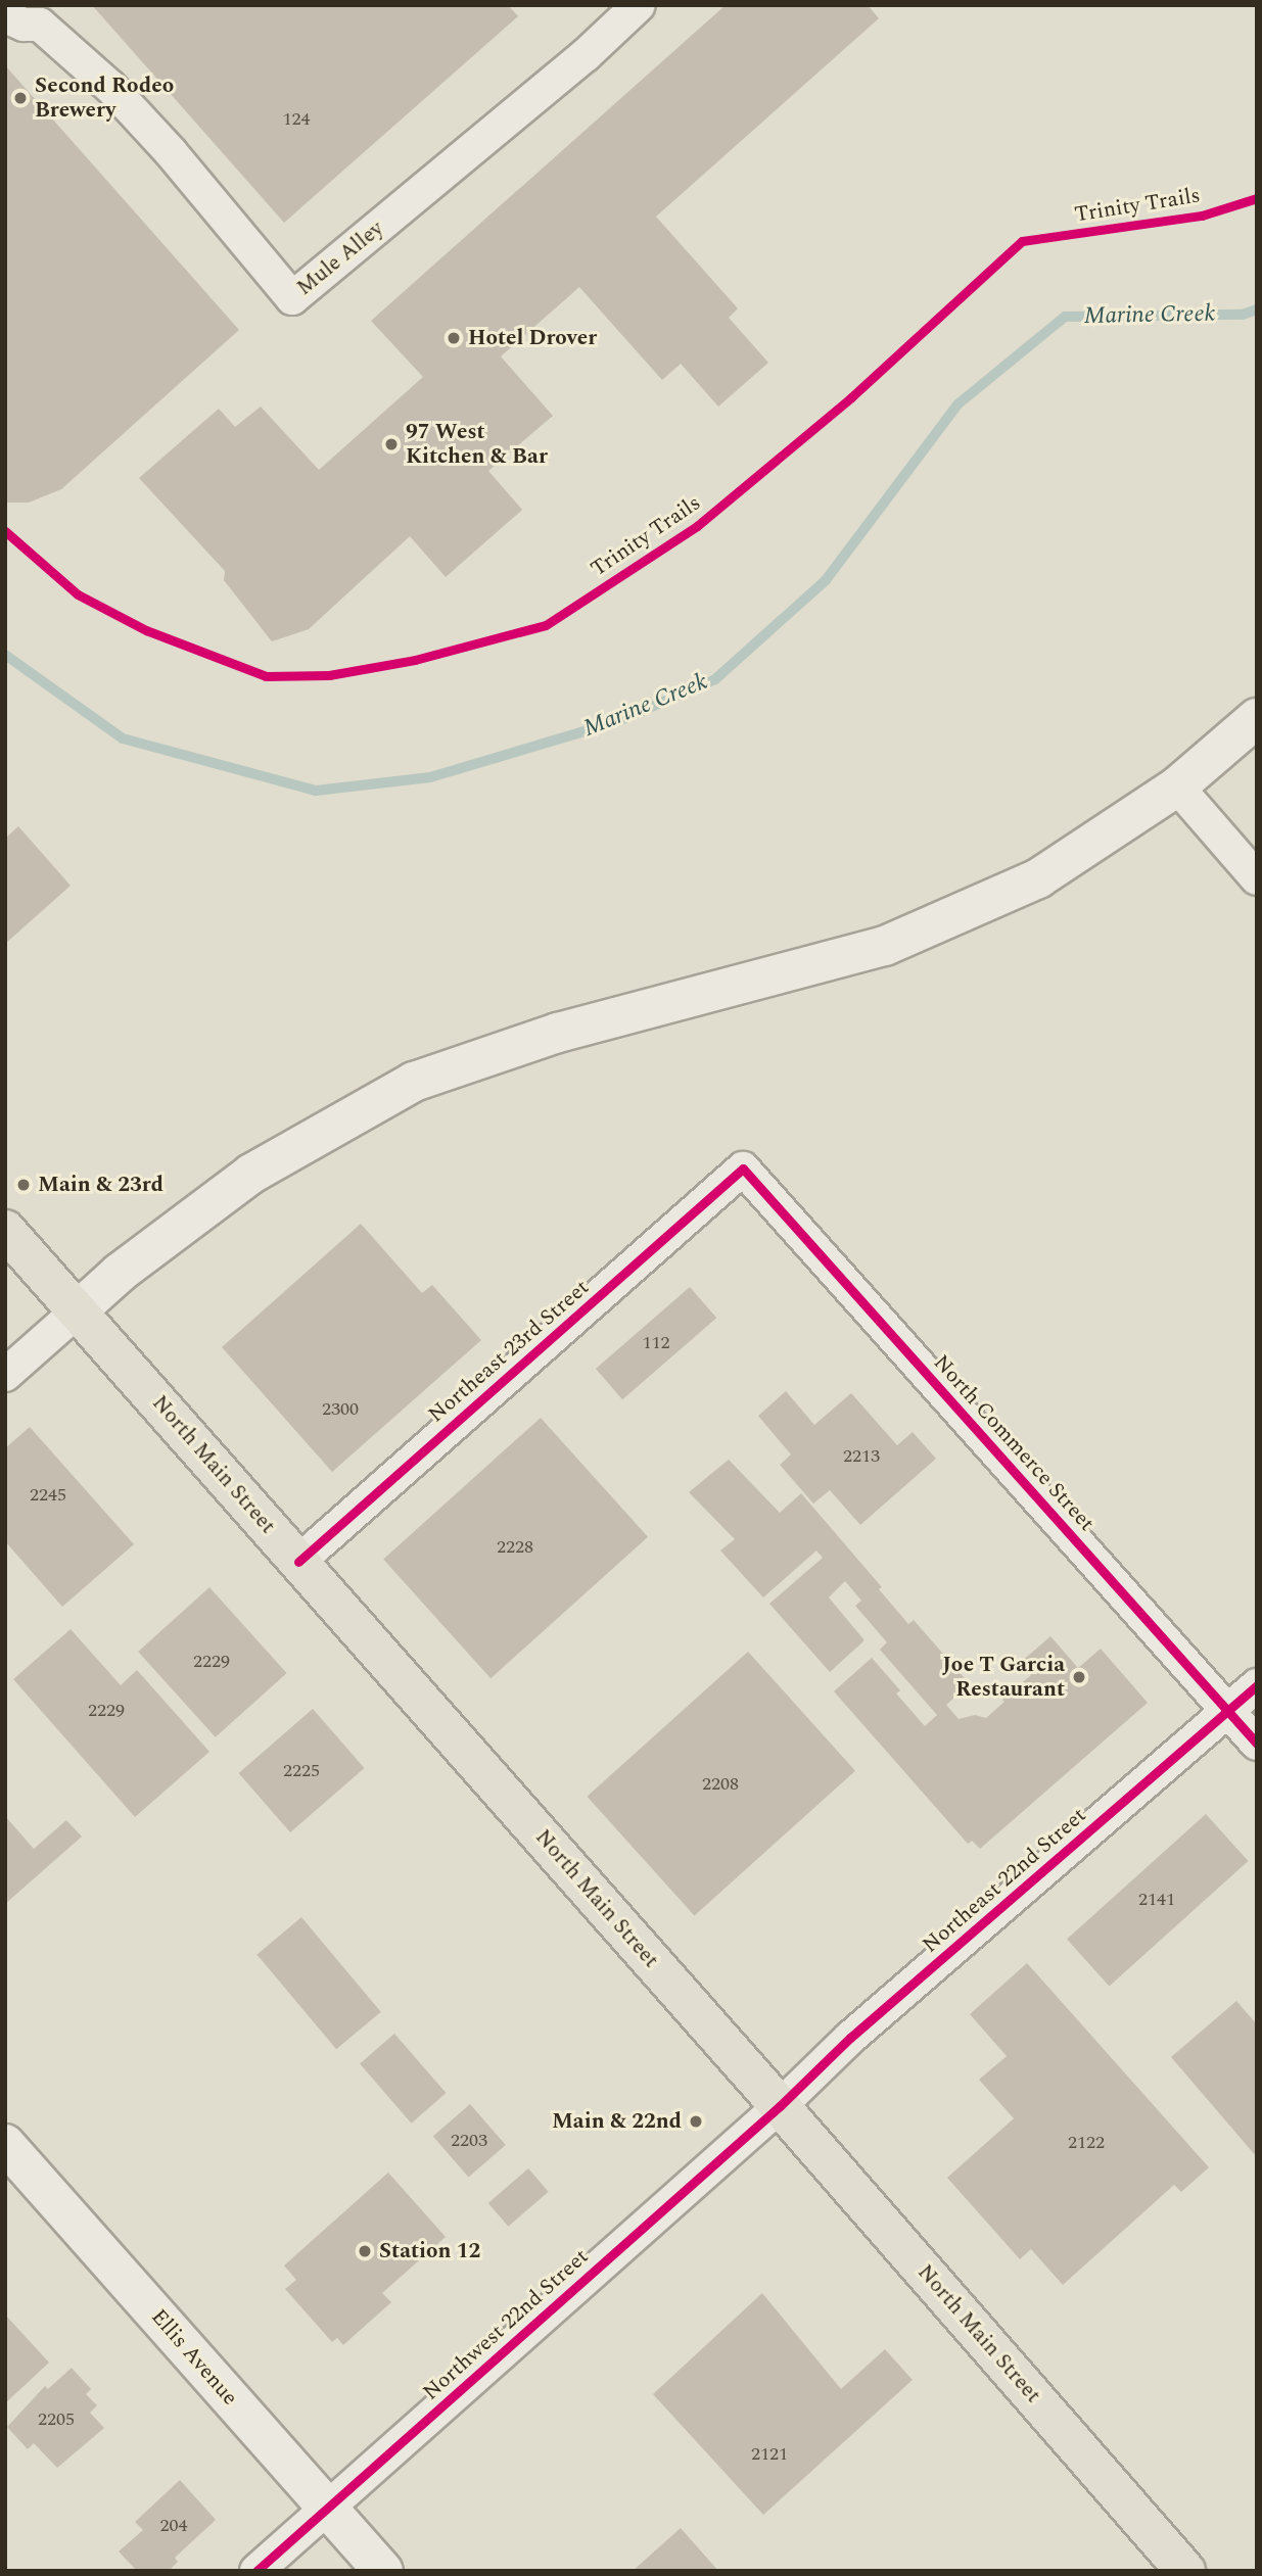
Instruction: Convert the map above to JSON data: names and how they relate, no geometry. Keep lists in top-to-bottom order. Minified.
{"streets":{"main road":["North Main Street","Ellis Avenue"],"street":["Mule Alley","Northeast 23rd Street","North Commerce Street","Northeast 22nd Street","Northwest 22nd Street"],"cycle path":["Trinity Trails"]},"crossings":[["Northeast 23rd Street","North Commerce Street"],["Northeast 23rd Street","North Main Street"],["North Commerce Street","Northeast 22nd Street"],["North Main Street","Northeast 22nd Street"],["North Main Street","Northwest 22nd Street"],["Northeast 22nd Street","Northwest 22nd Street"],["Northwest 22nd Street","Ellis Avenue"]],"water":["Marine Creek"],"places":["Second Rodeo Brewery","Hotel Drover","97 West Kitchen & Bar","Main & 23rd","Joe T Garcia Restaurant","Main & 22nd","Station 12"],"house_numbers":["124","112","2300","2213","2245","2228","2229","2229","2225","2208","2141","2203","2122","2205","2121","204"]}
